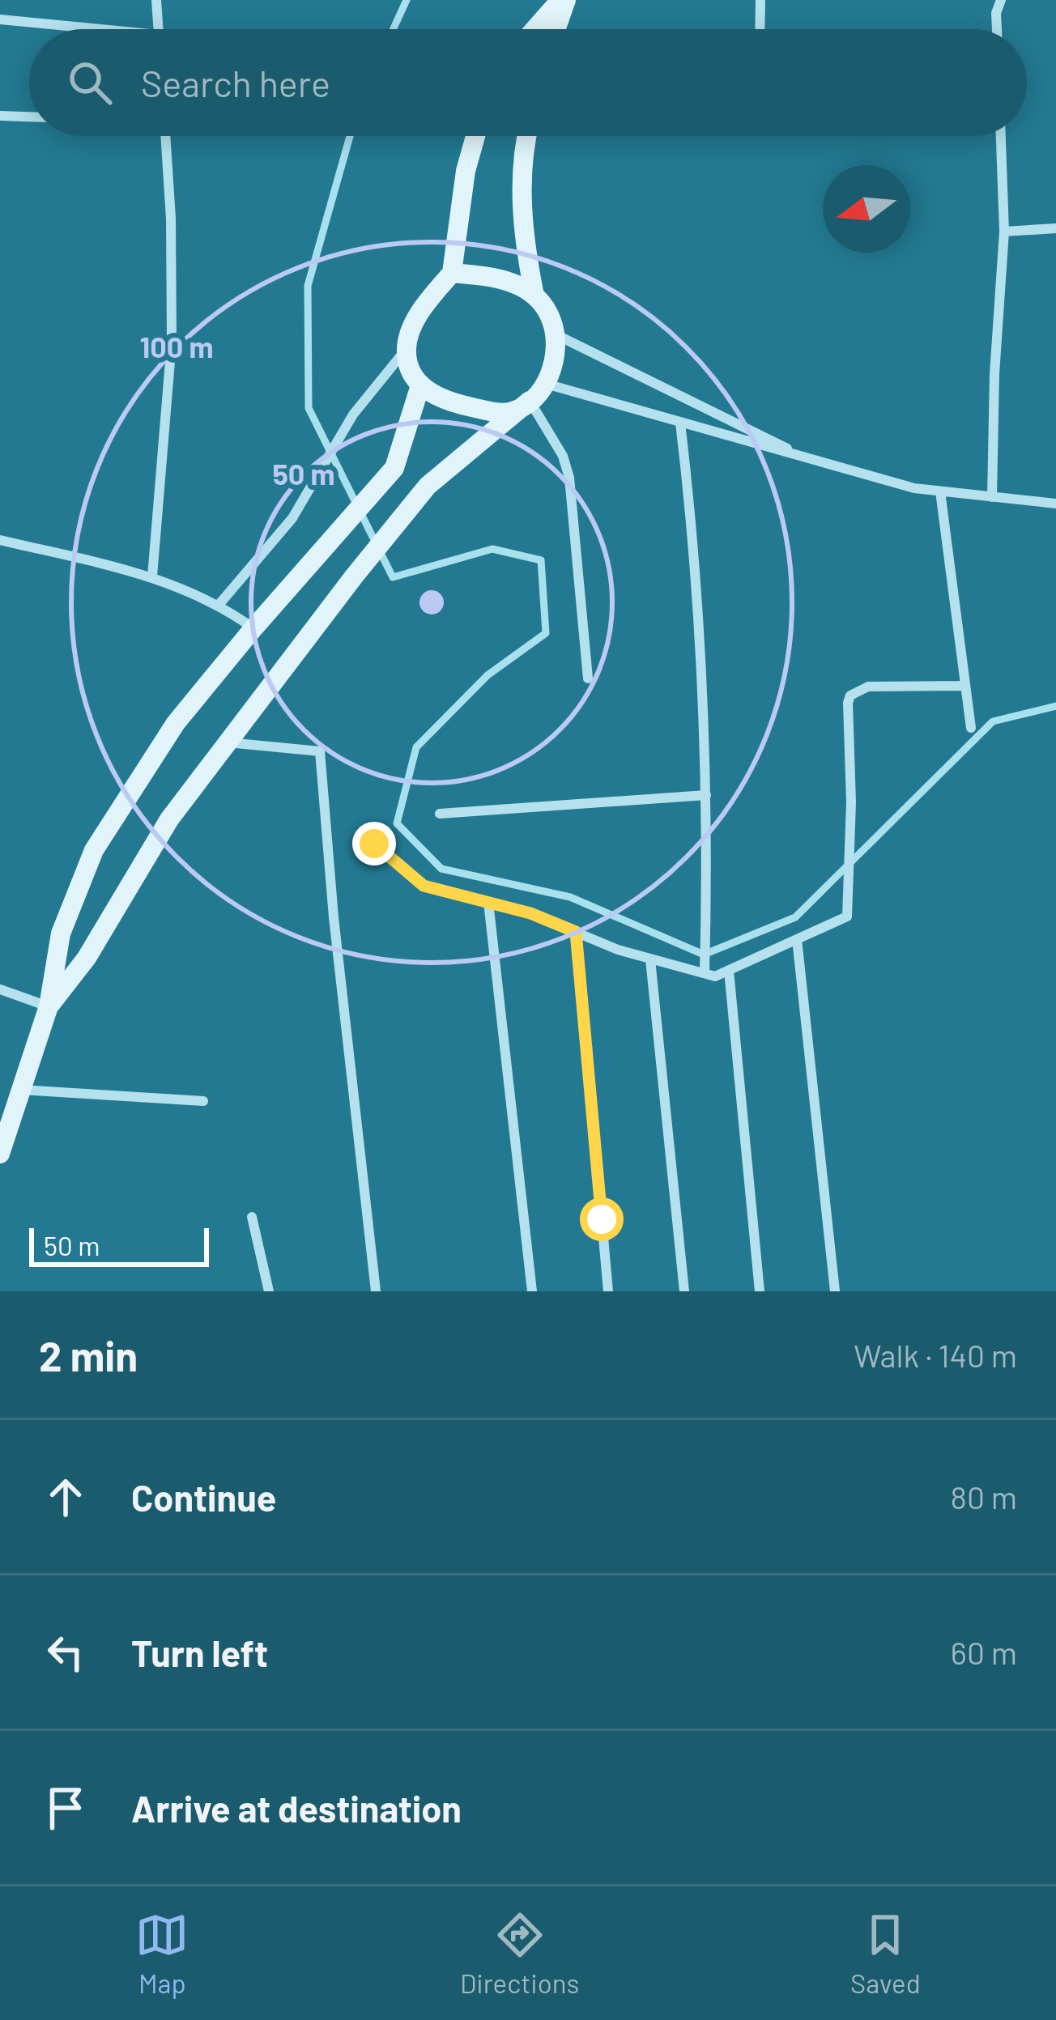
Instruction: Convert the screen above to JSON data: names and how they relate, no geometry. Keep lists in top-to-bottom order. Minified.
{"scale_bar":"50 m","north":"left","page":{"search":"Search here","scale":"50 m","heading":["2 min","Walk · 140 m"],"list":[["Continue","80 m"],["Turn left","60 m"],"Arrive at destination"],"nav":["Map","Directions","Saved"]},"rings":["100 m","50 m"]}
